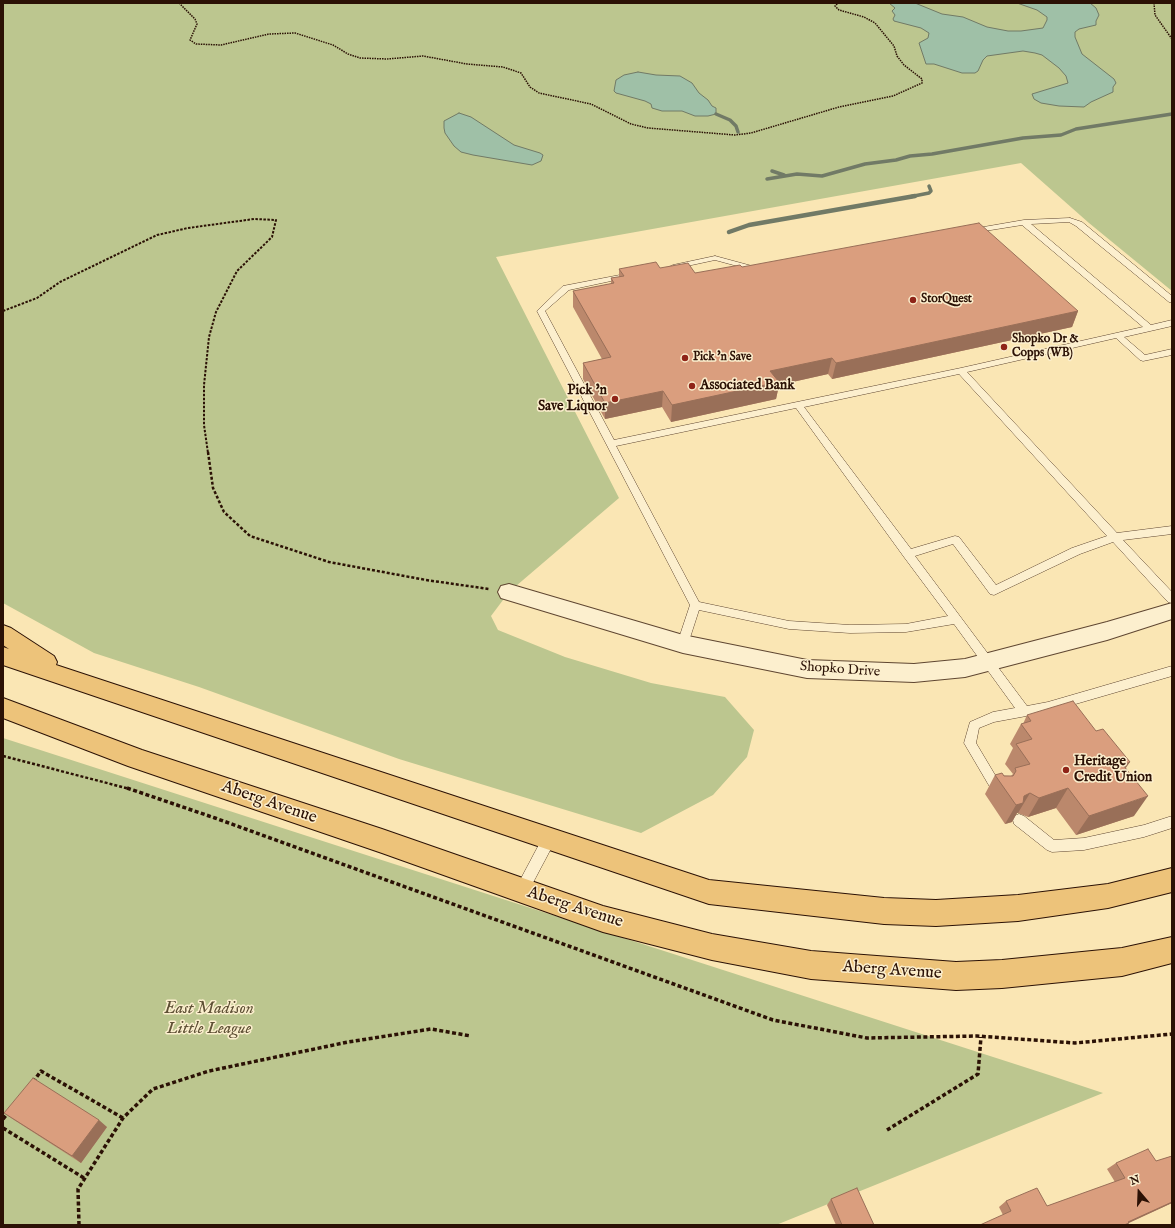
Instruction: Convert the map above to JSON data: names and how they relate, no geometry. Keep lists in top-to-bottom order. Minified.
{"streets":{"main road":["Aberg Avenue"],"street":["Shopko Drive"]},"parks":["East Madison Little League"],"places":["StorQuest","Shopko Dr & Copps (WB)","Pick 'n Save","Associated Bank","Pick 'n Save Liquor","Heritage Credit Union"],"north":"top"}
